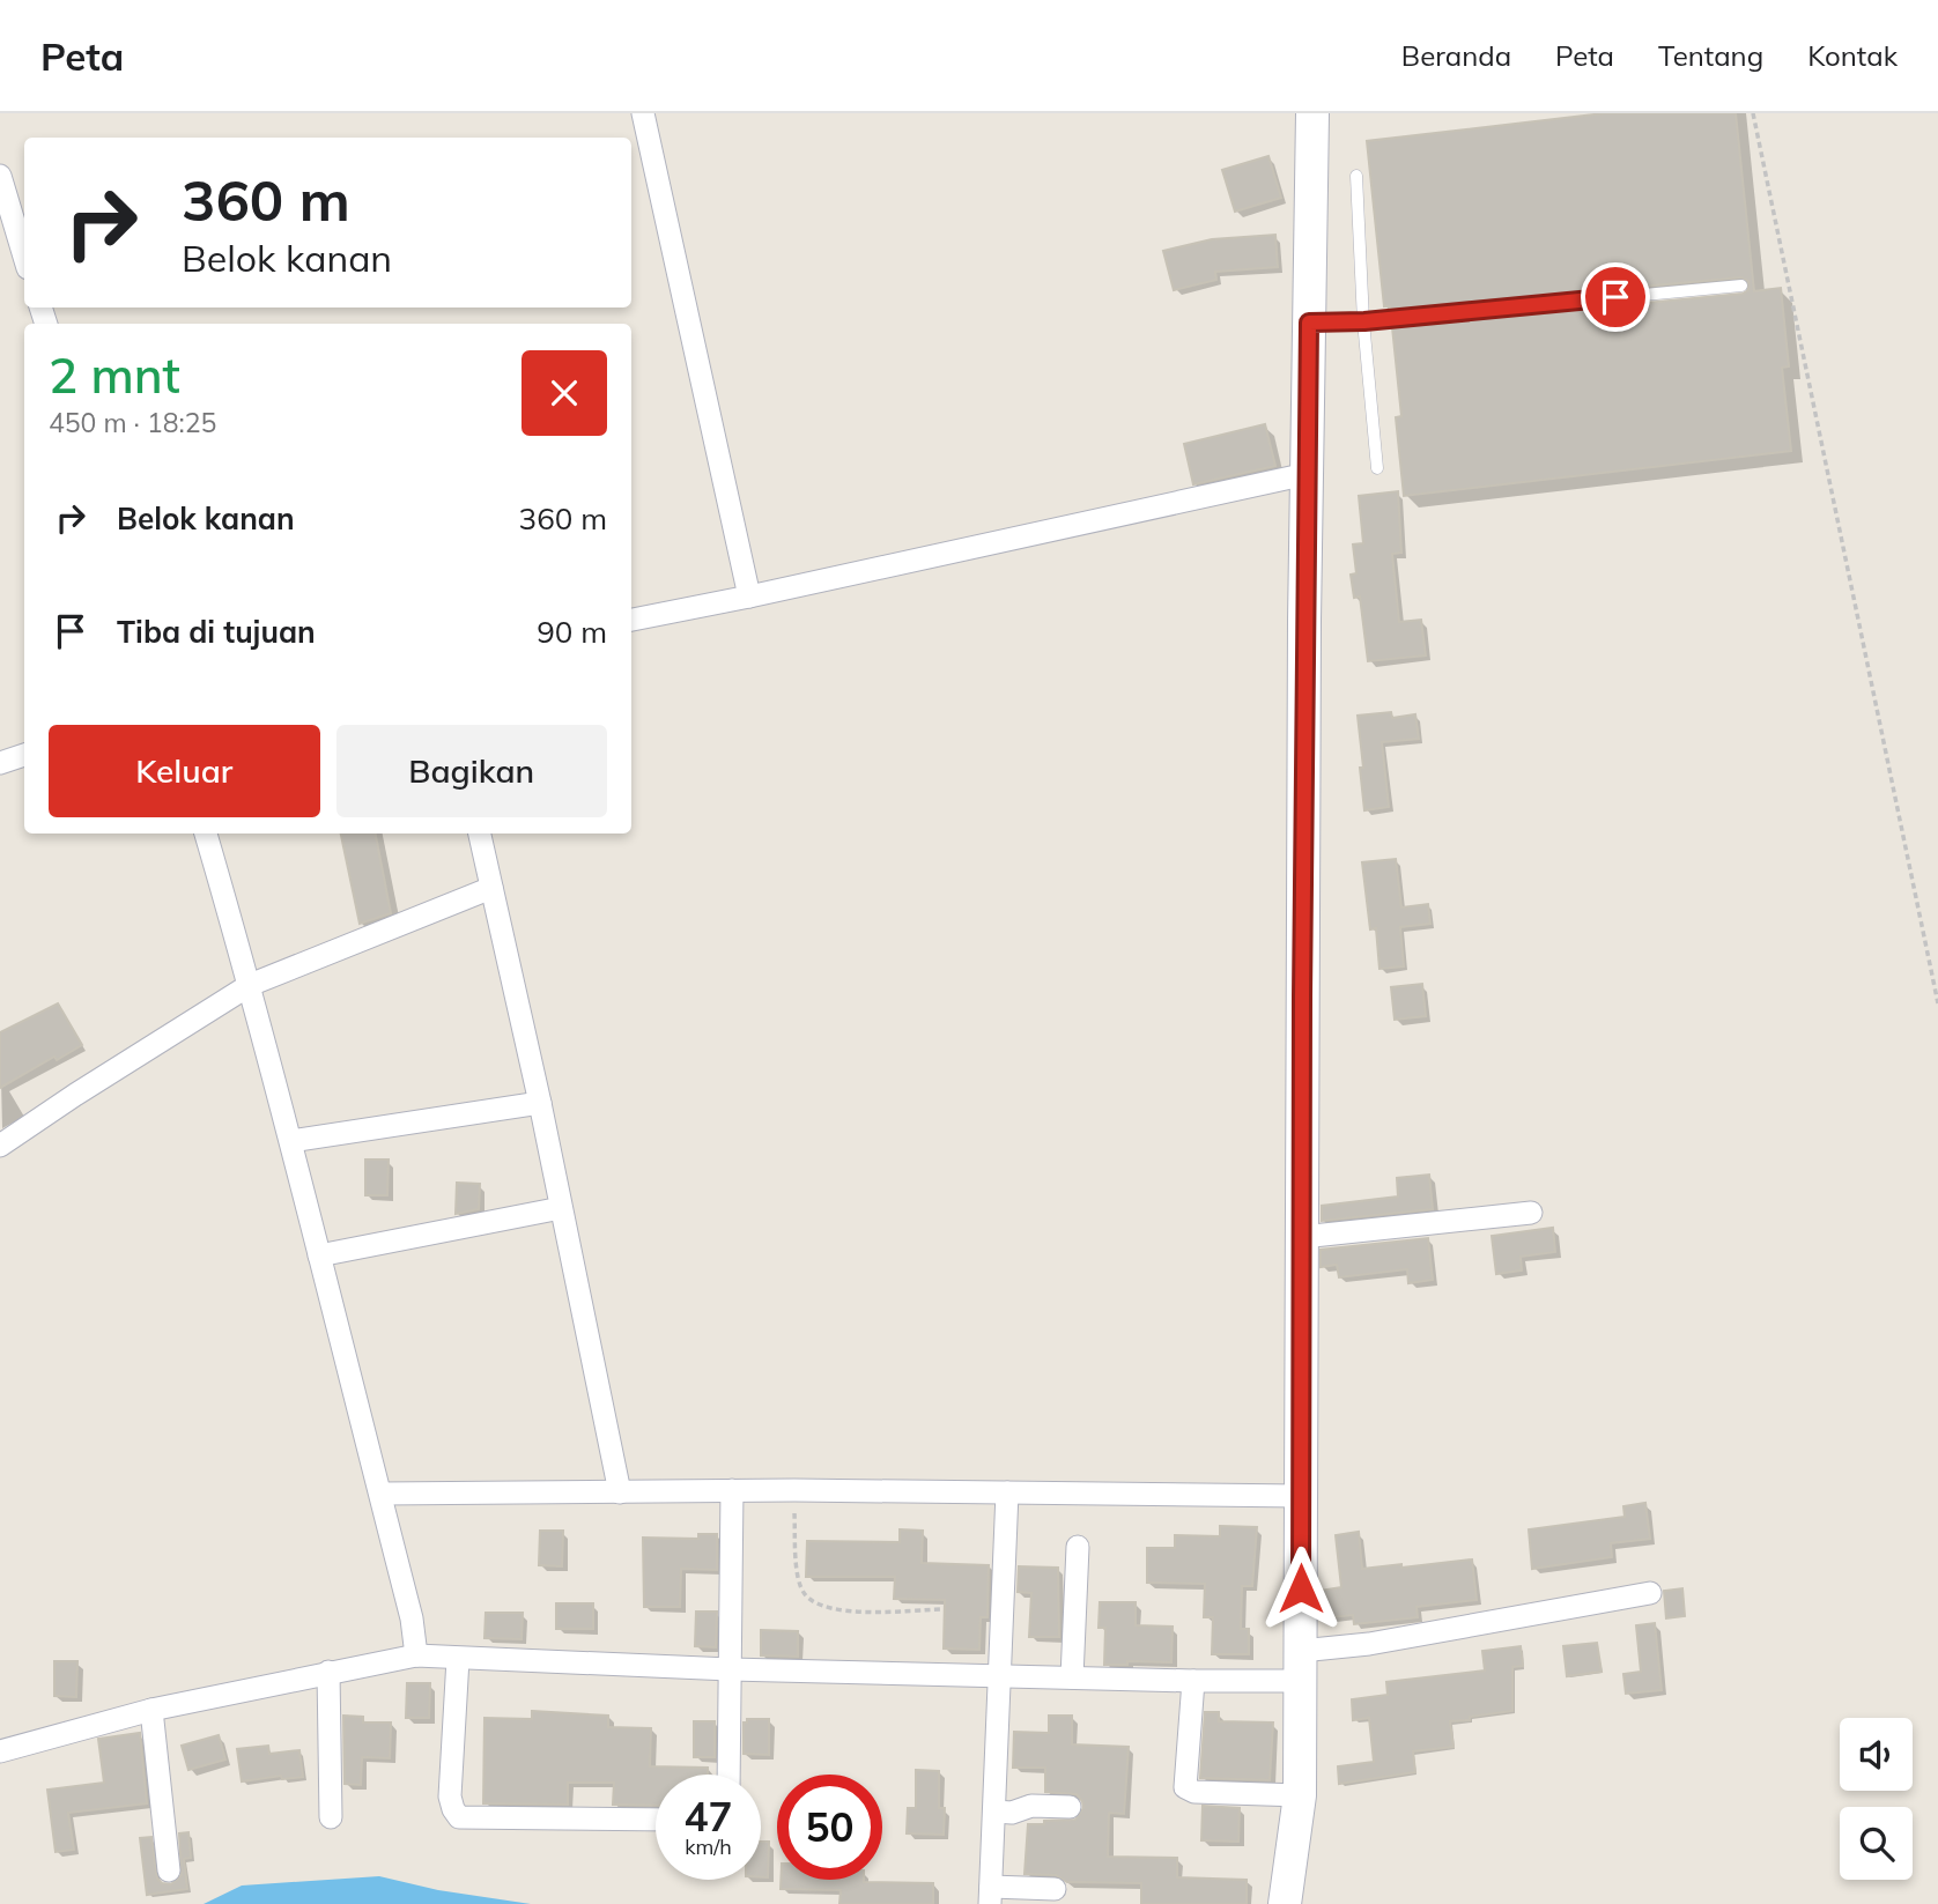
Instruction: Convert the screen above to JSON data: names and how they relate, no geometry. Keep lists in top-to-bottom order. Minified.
{"page":{"header":"Peta","nav":["Beranda","Peta","Tentang","Kontak"],"turn":["360 m","Belok kanan"],"heading":["2 mnt","450 m · 18:25"],"list":[{"name":"Belok kanan","value":"360 m"},{"name":"Tiba di tujuan","value":"90 m"}],"buttons":["Keluar","Bagikan"],"speed":"47 km/h","limit":"50"}}
